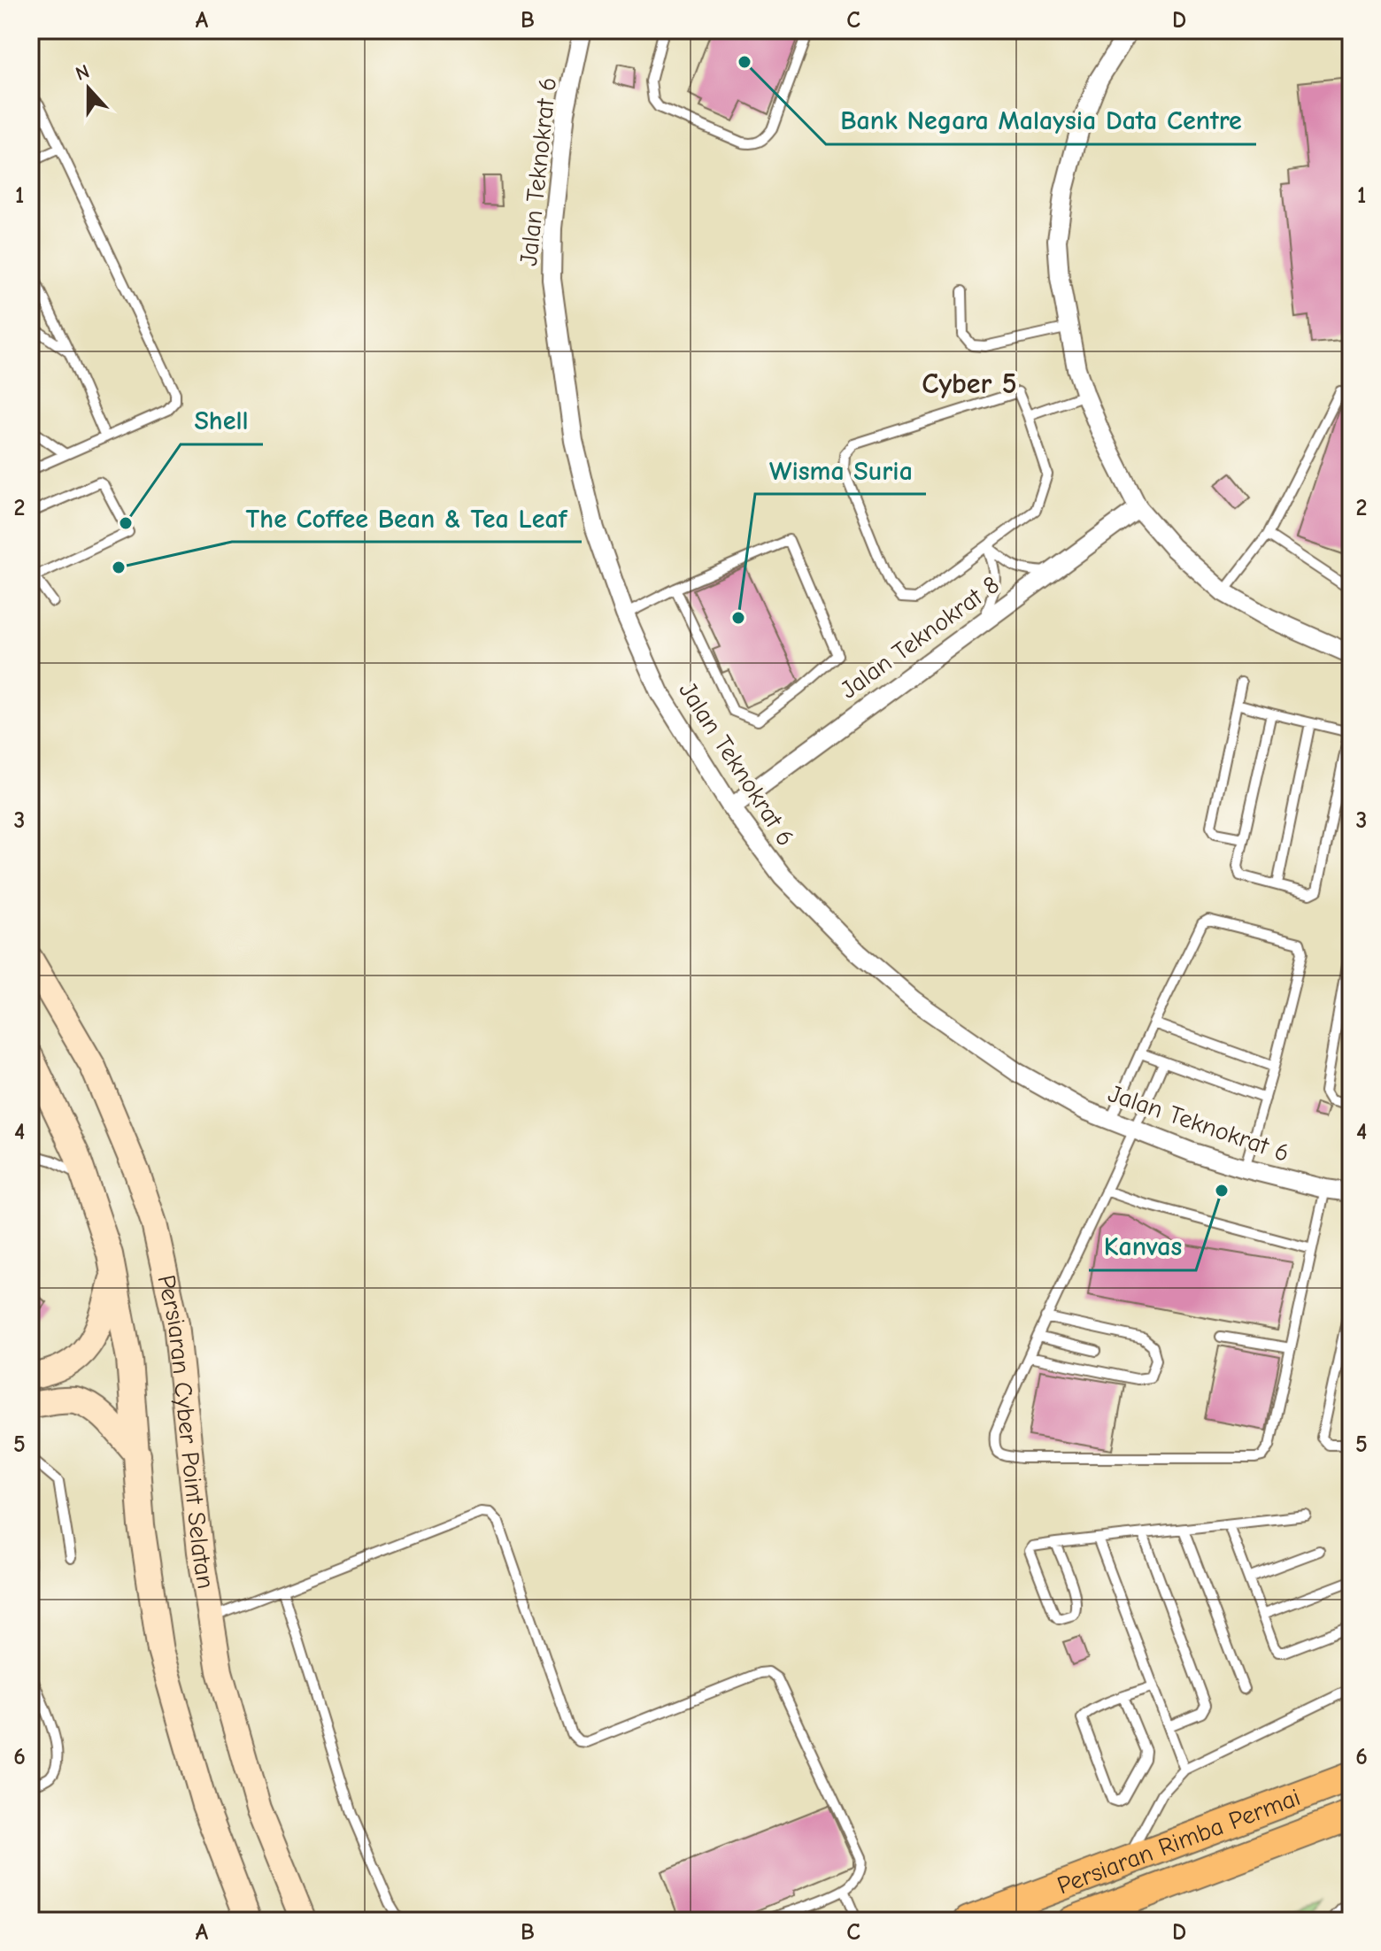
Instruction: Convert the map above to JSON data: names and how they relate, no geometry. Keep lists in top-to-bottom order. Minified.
{"streets":{"main road":["Persiaran Cyber Point Selatan","Persiaran Rimba Permai"],"street":["Jalan Teknokrat 6","Jalan Teknokrat 8"]},"crossings":[["Jalan Teknokrat 6","Jalan Teknokrat 8"]],"districts":["Cyber 5"],"places":["Bank Negara Malaysia Data Centre","Shell","The Coffee Bean & Tea Leaf","Wisma Suria","Kanvas"],"north":"top","grid":{"columns":["A","B","C","D"],"rows":["1","2","3","4","5","6"]}}
